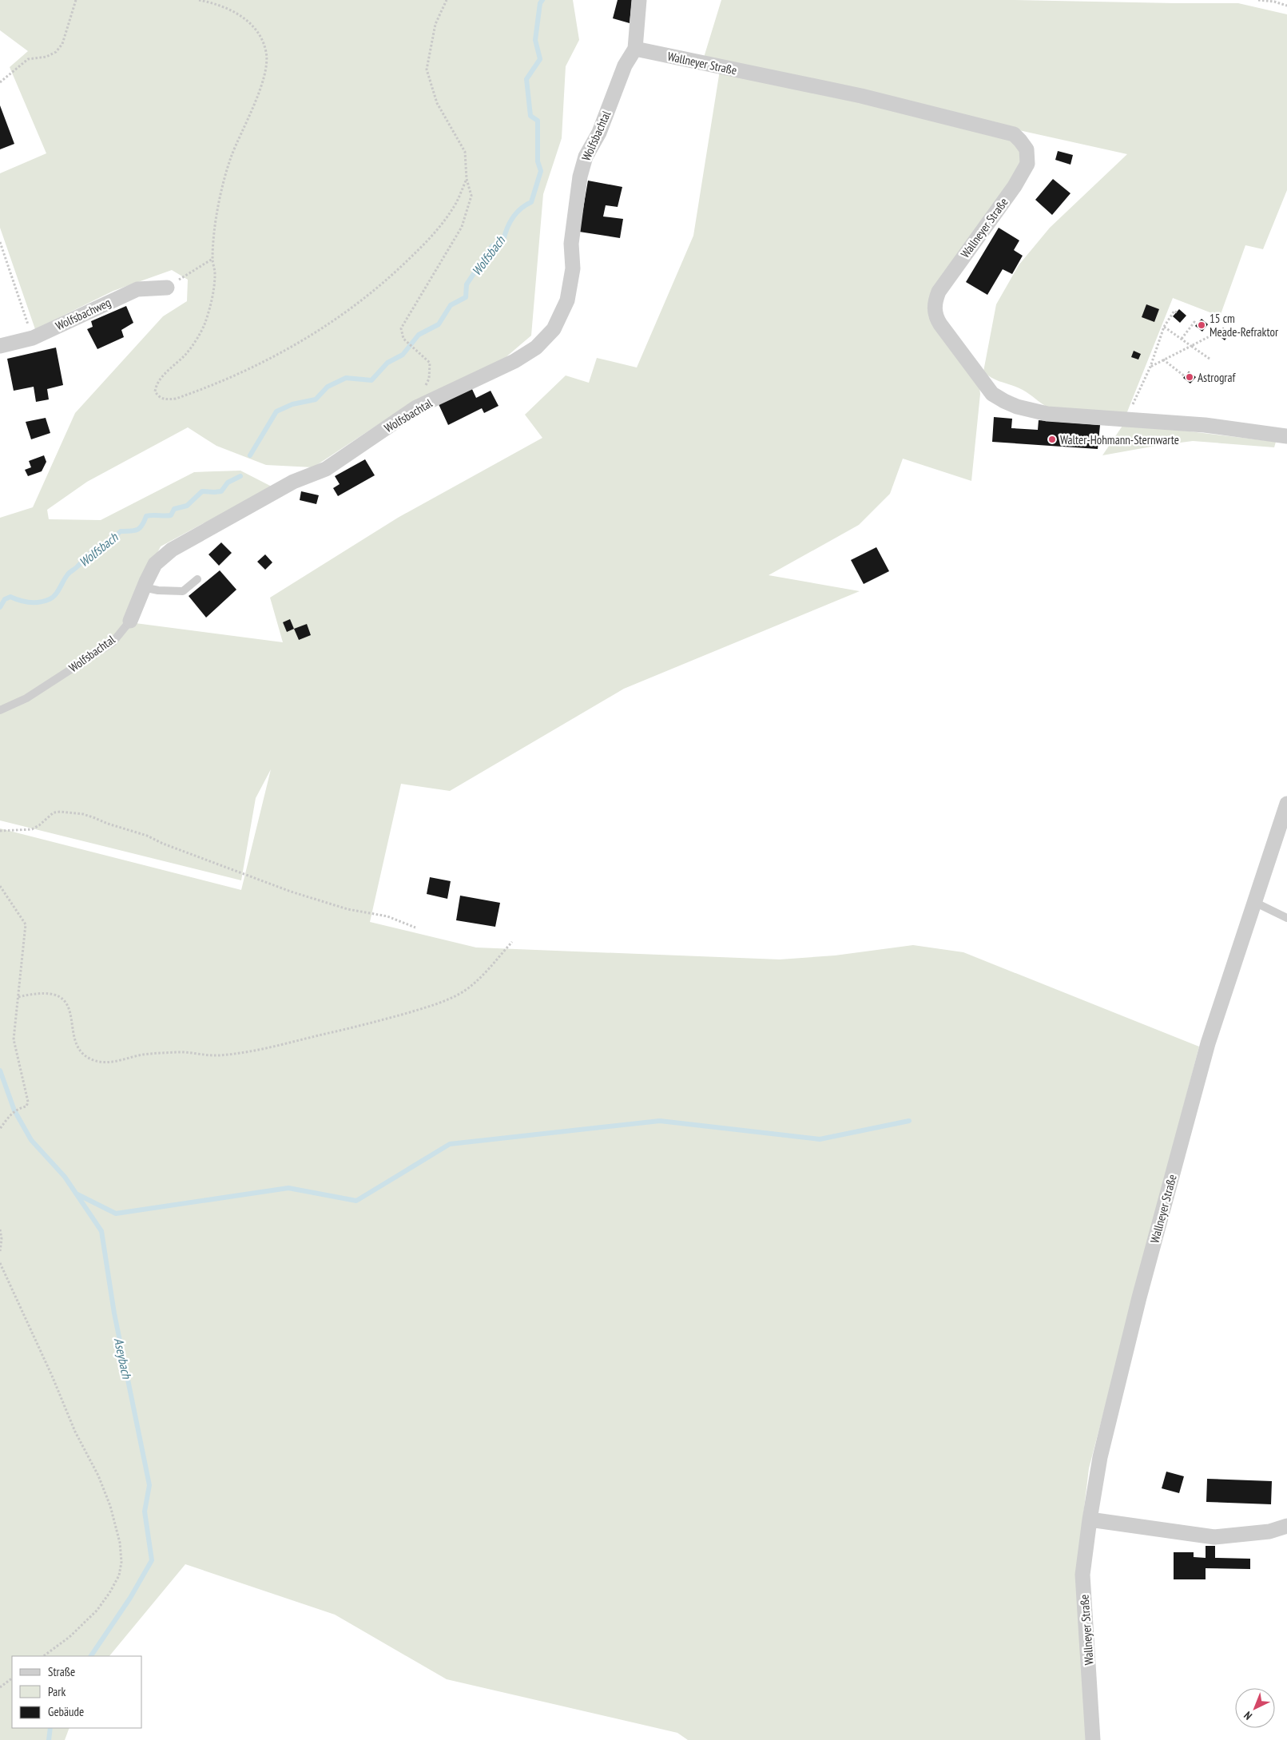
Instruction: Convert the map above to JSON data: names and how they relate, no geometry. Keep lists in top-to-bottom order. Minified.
{"streets":{"street":["Wallneyer Straße","Wolfsbachtal","Wolfsbachweg"]},"crossings":[["Wallneyer Straße","Wolfsbachtal"]],"water":["Wolfsbach","Aseybach"],"places":["15 cm Meade-Refraktor","Astrograf","Walter-Hohmann-Sternwarte"],"legend":["Straße","Park","Gebäude"],"north":"bottom left"}
